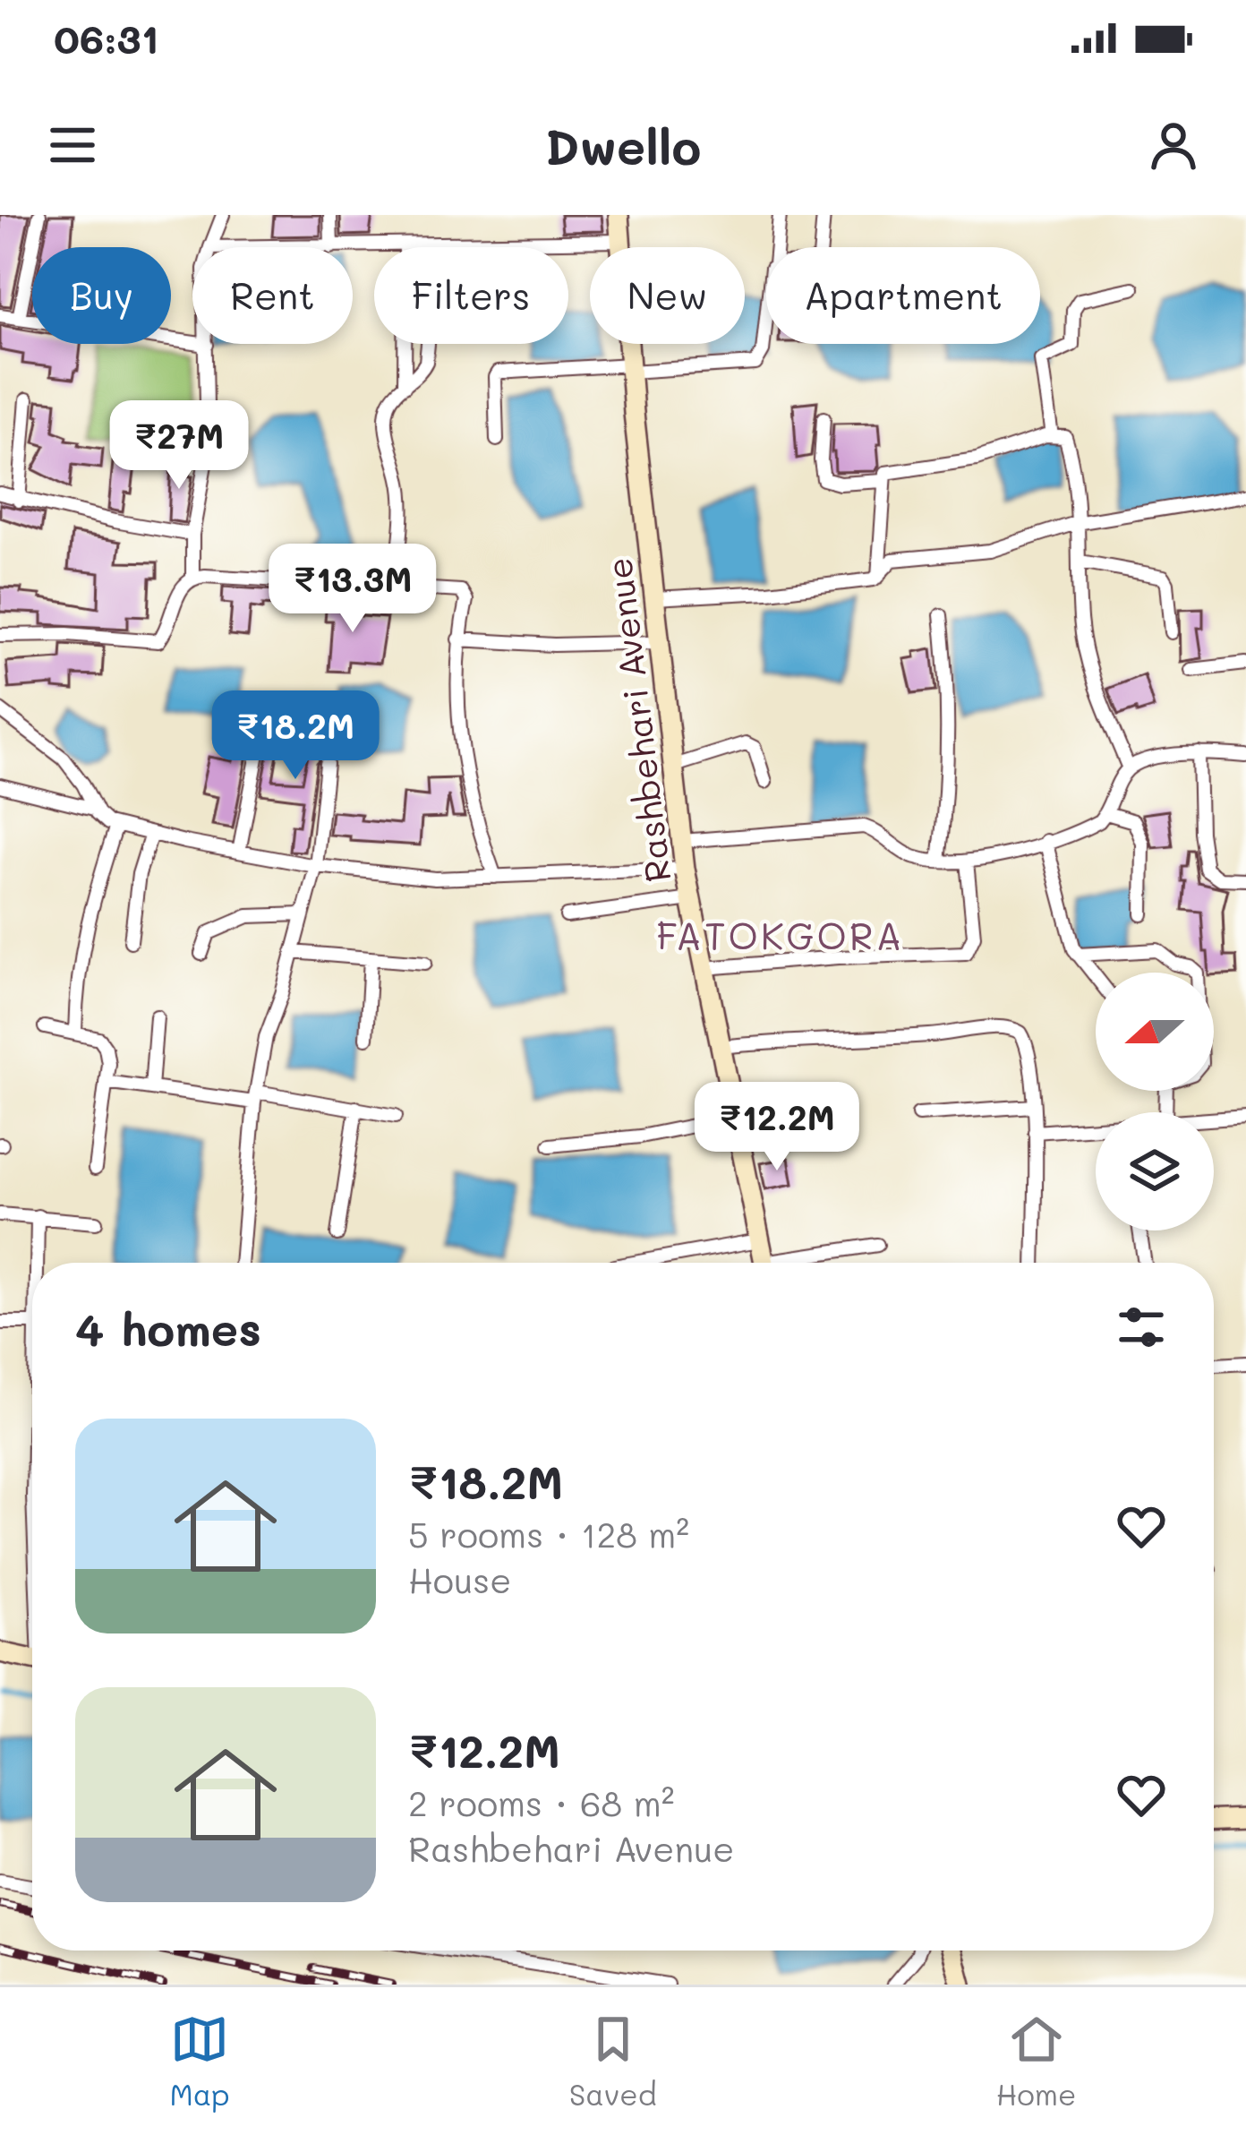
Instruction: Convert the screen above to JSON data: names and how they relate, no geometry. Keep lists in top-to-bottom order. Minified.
{"streets":{"main road":["Rashbehari Avenue"]},"districts":["FATOKGORA"],"north":"left","page":{"status":"06:31","header":"Dwello","chip":["Buy","Rent","Filters","New","Apartment"],"price":["₹27M","₹13.3M","₹18.2M","₹12.2M"],"heading":"4 homes","list":[{"name":"₹18.2M","note":"5 rooms · 128 m² · House"},{"name":"₹12.2M","note":"2 rooms · 68 m² · Rashbehari Avenue"}],"tabs":["Map","Saved","Home"]}}
